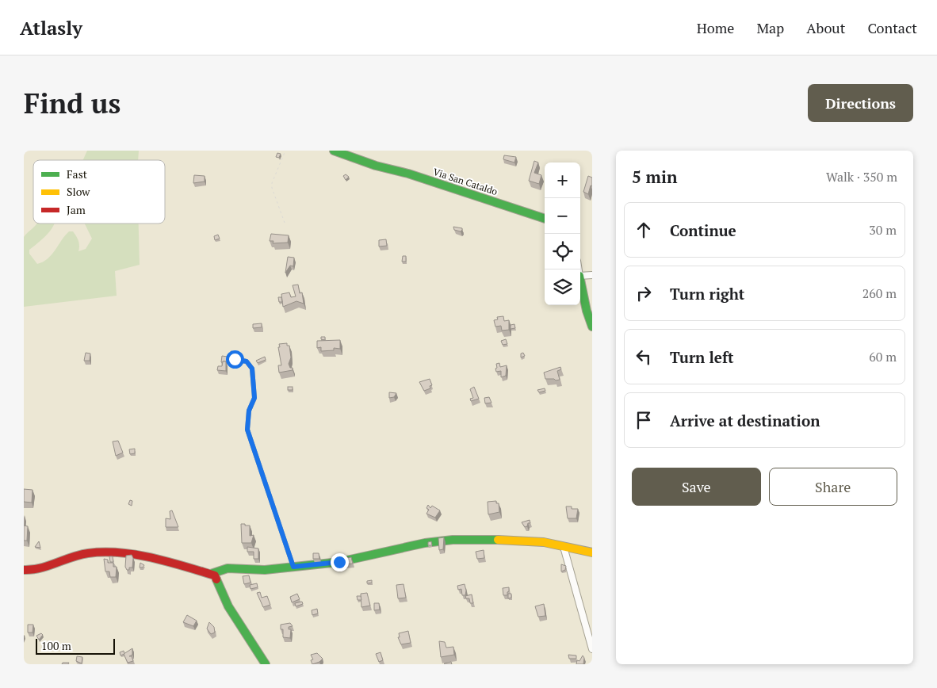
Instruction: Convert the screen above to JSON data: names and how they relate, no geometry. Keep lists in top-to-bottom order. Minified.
{"streets":{"street":["Via San Cataldo"]},"legend":["Fast","Slow","Jam"],"scale_bar":"100 m","page":{"header":"Atlasly","nav":["Home","Map","About","Contact"],"buttons":["Directions",["Save","Share"]],"title":"Find us","heading":["5 min","Walk · 350 m"],"map_buttons":["+","−"],"list":[["Continue","30 m"],["Turn right","260 m"],["Turn left","60 m"],"Arrive at destination"],"scale":"100 m"}}
